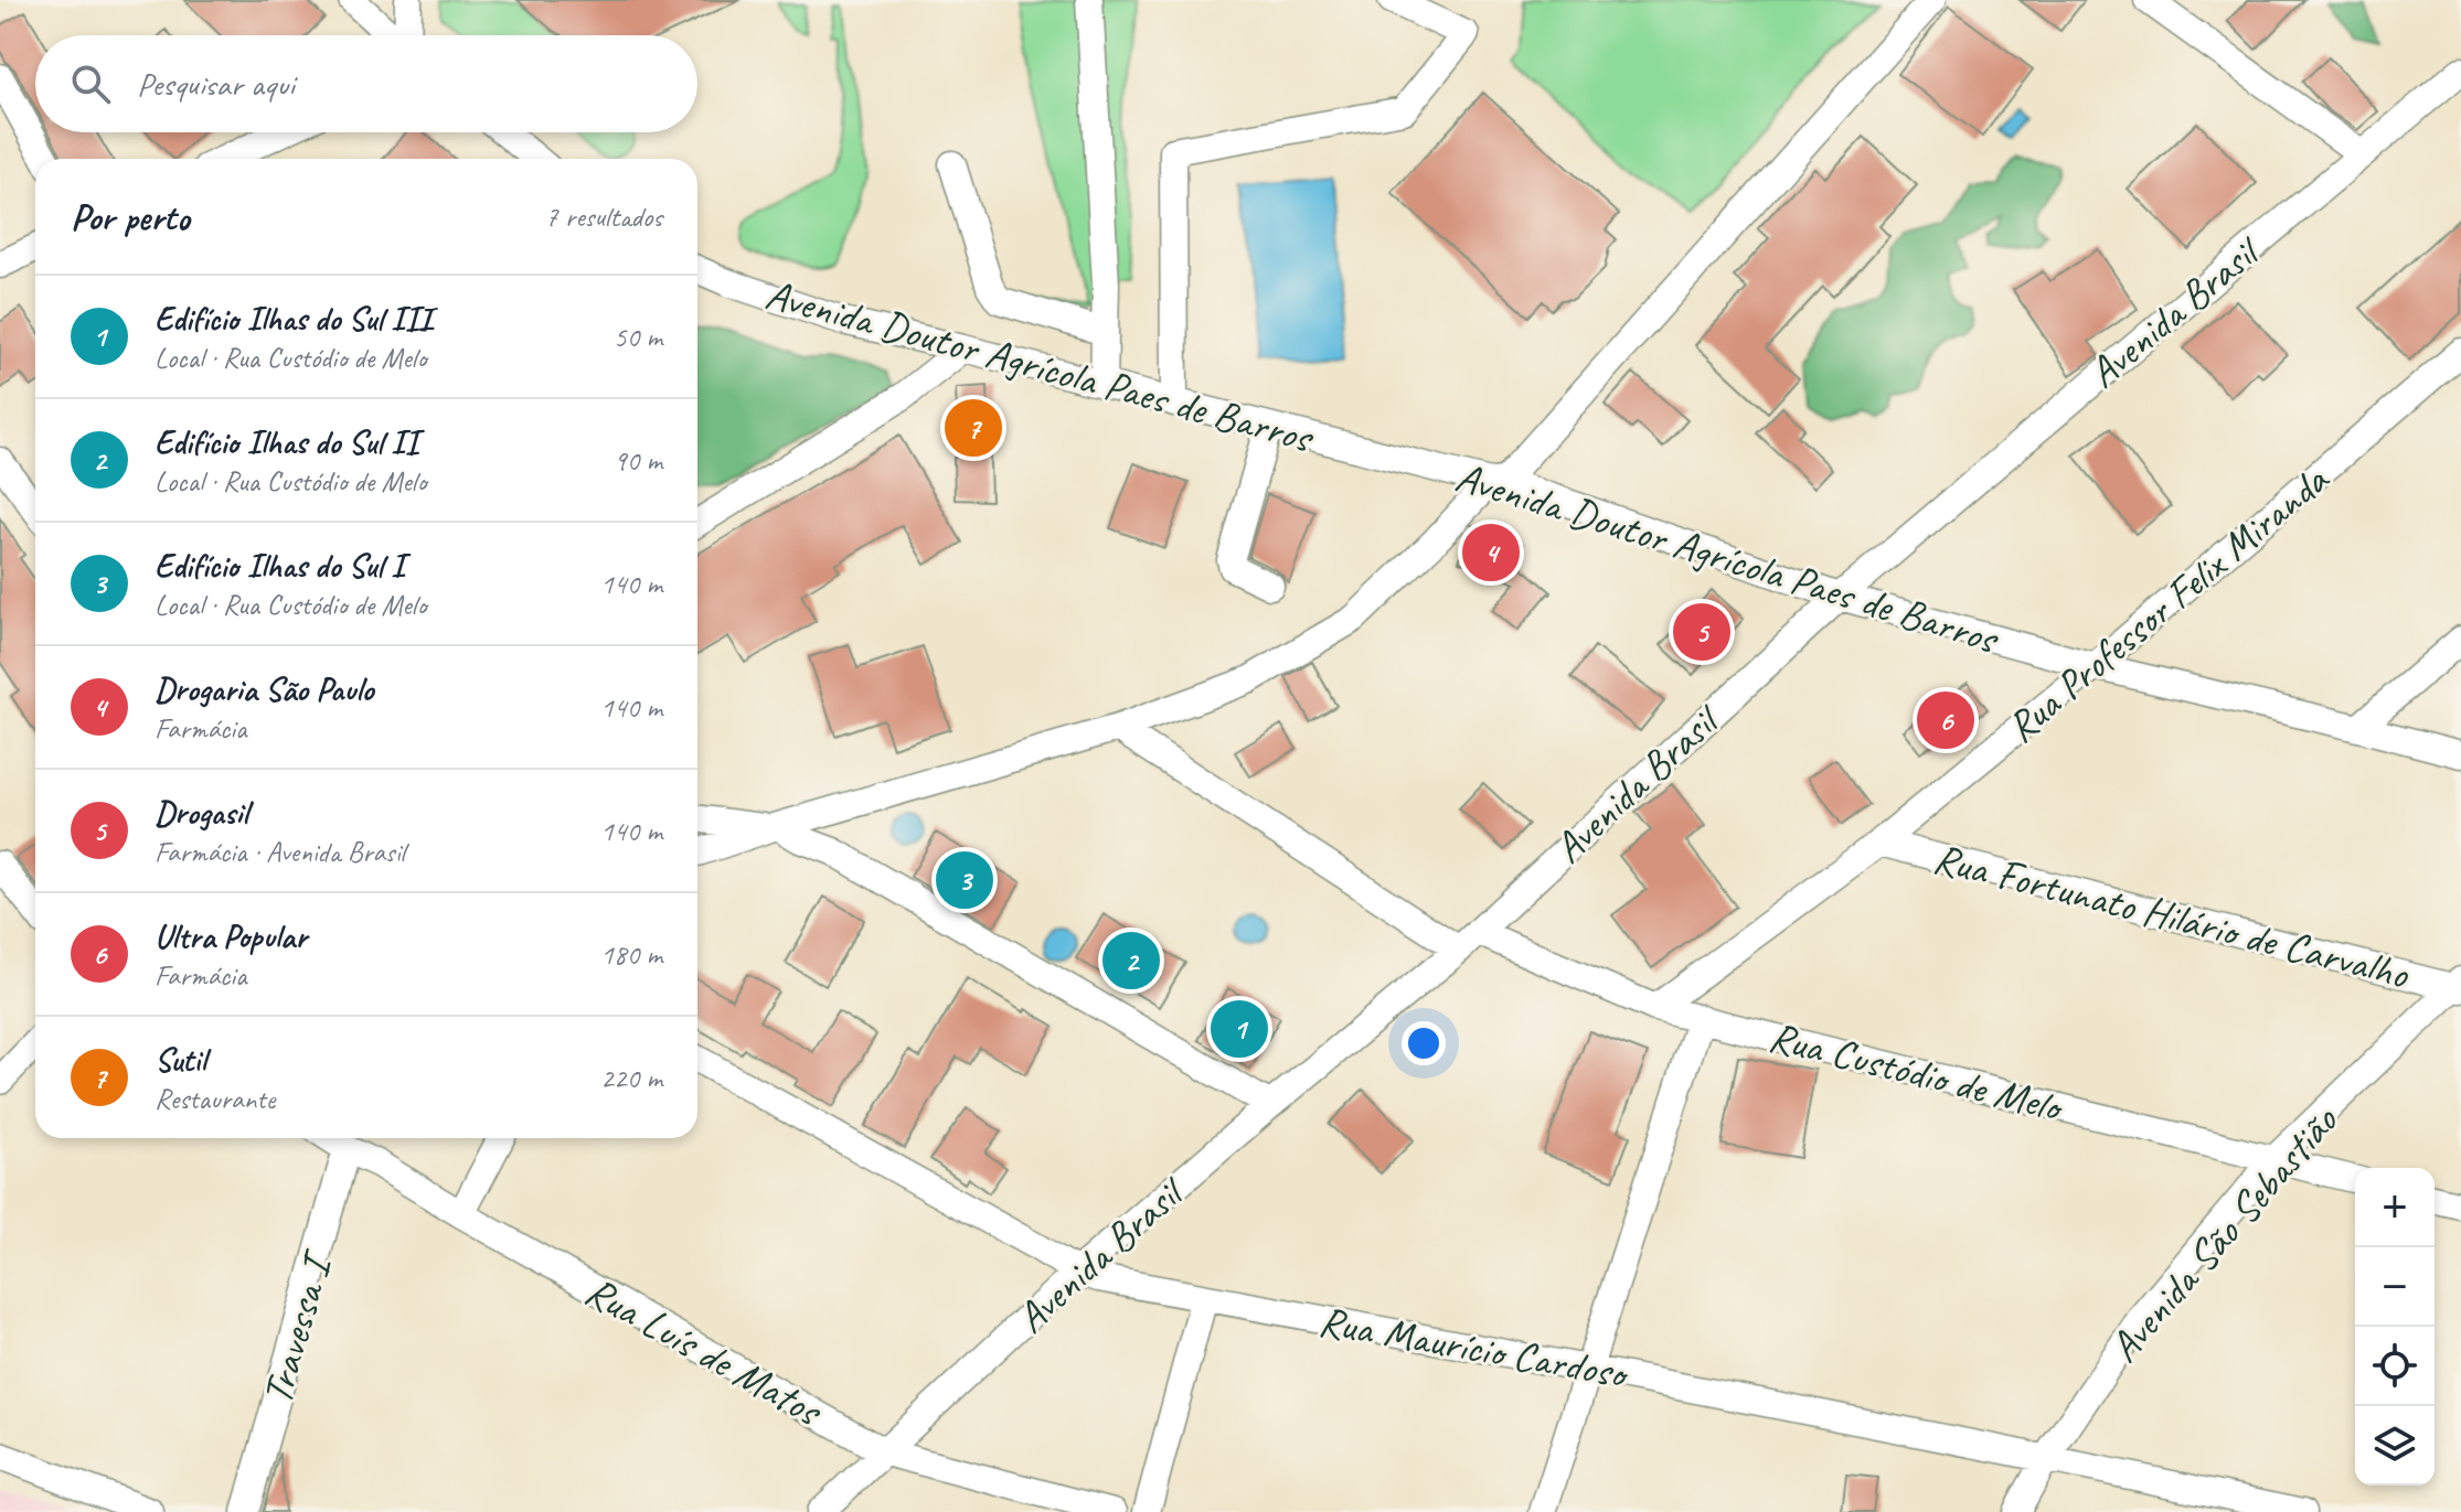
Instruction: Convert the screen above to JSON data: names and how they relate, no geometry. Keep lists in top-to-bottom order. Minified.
{"streets":{"street":["Avenida Brasil","Avenida Doutor Agrícola Paes de Barros","Rua Professor Felix Miranda","Rua Fortunato Hilário de Carvalho","Rua Custódio de Melo","Avenida São Sebastião","Travessa I","Rua Maurício Cardoso","Rua Luís de Matos"]},"crossings":[["Avenida Brasil","Avenida Doutor Agrícola Paes de Barros"],["Avenida Brasil","Rua Custódio de Melo"],["Avenida Brasil","Rua Maurício Cardoso"],["Avenida Brasil","Rua Luís de Matos"],["Avenida Doutor Agrícola Paes de Barros","Rua Professor Felix Miranda"],["Rua Professor Felix Miranda","Rua Fortunato Hilário de Carvalho"],["Rua Professor Felix Miranda","Rua Custódio de Melo"],["Rua Fortunato Hilário de Carvalho","Avenida São Sebastião"],["Rua Custódio de Melo","Avenida São Sebastião"],["Avenida São Sebastião","Rua Maurício Cardoso"],["Travessa I","Rua Luís de Matos"]],"page":{"search":"Pesquisar aqui","heading":["Por perto","7 resultados"],"list":[{"mark":"1","name":"Edifício Ilhas do Sul III","note":"Local · Rua Custódio de Melo","value":"50 m"},{"mark":"2","name":"Edifício Ilhas do Sul II","note":"Local · Rua Custódio de Melo","value":"90 m"},{"mark":"3","name":"Edifício Ilhas do Sul I","note":"Local · Rua Custódio de Melo","value":"140 m"},{"mark":"4","name":"Drogaria São Paulo","note":"Farmácia","value":"140 m"},{"mark":"5","name":"Drogasil","note":"Farmácia · Avenida Brasil","value":"140 m"},{"mark":"6","name":"Ultra Popular","note":"Farmácia","value":"180 m"},{"mark":"7","name":"Sutil","note":"Restaurante","value":"220 m"}],"pins":["7","4","5","6","3","2","1"],"map_buttons":["+","−"]}}
